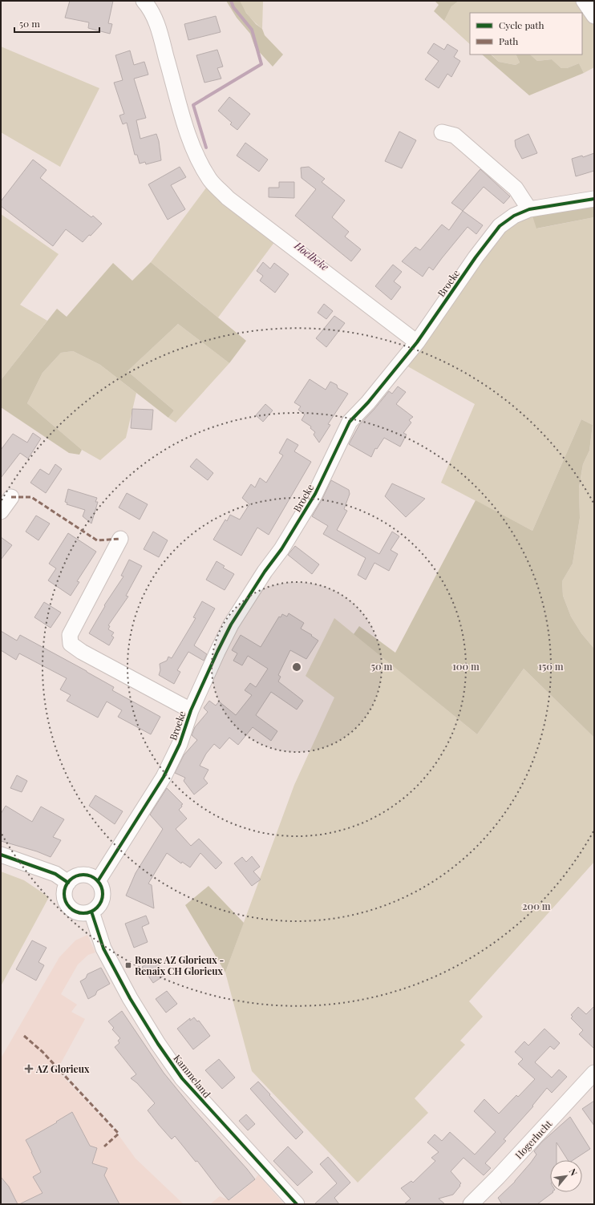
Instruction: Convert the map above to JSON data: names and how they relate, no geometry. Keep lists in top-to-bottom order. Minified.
{"streets":{"street":["Broeke","Kammeland","Hogerlucht"]},"crossings":[["Broeke","Kammeland"]],"water":["Hoelbeke"],"places":{"transit":["Ronse AZ Glorieux - Renaix CH Glorieux"],"health":["AZ Glorieux"]},"legend":["Cycle path","Path"],"scale_bar":"50 m","north":"top right","rings":["50 m","100 m","150 m","200 m"]}
